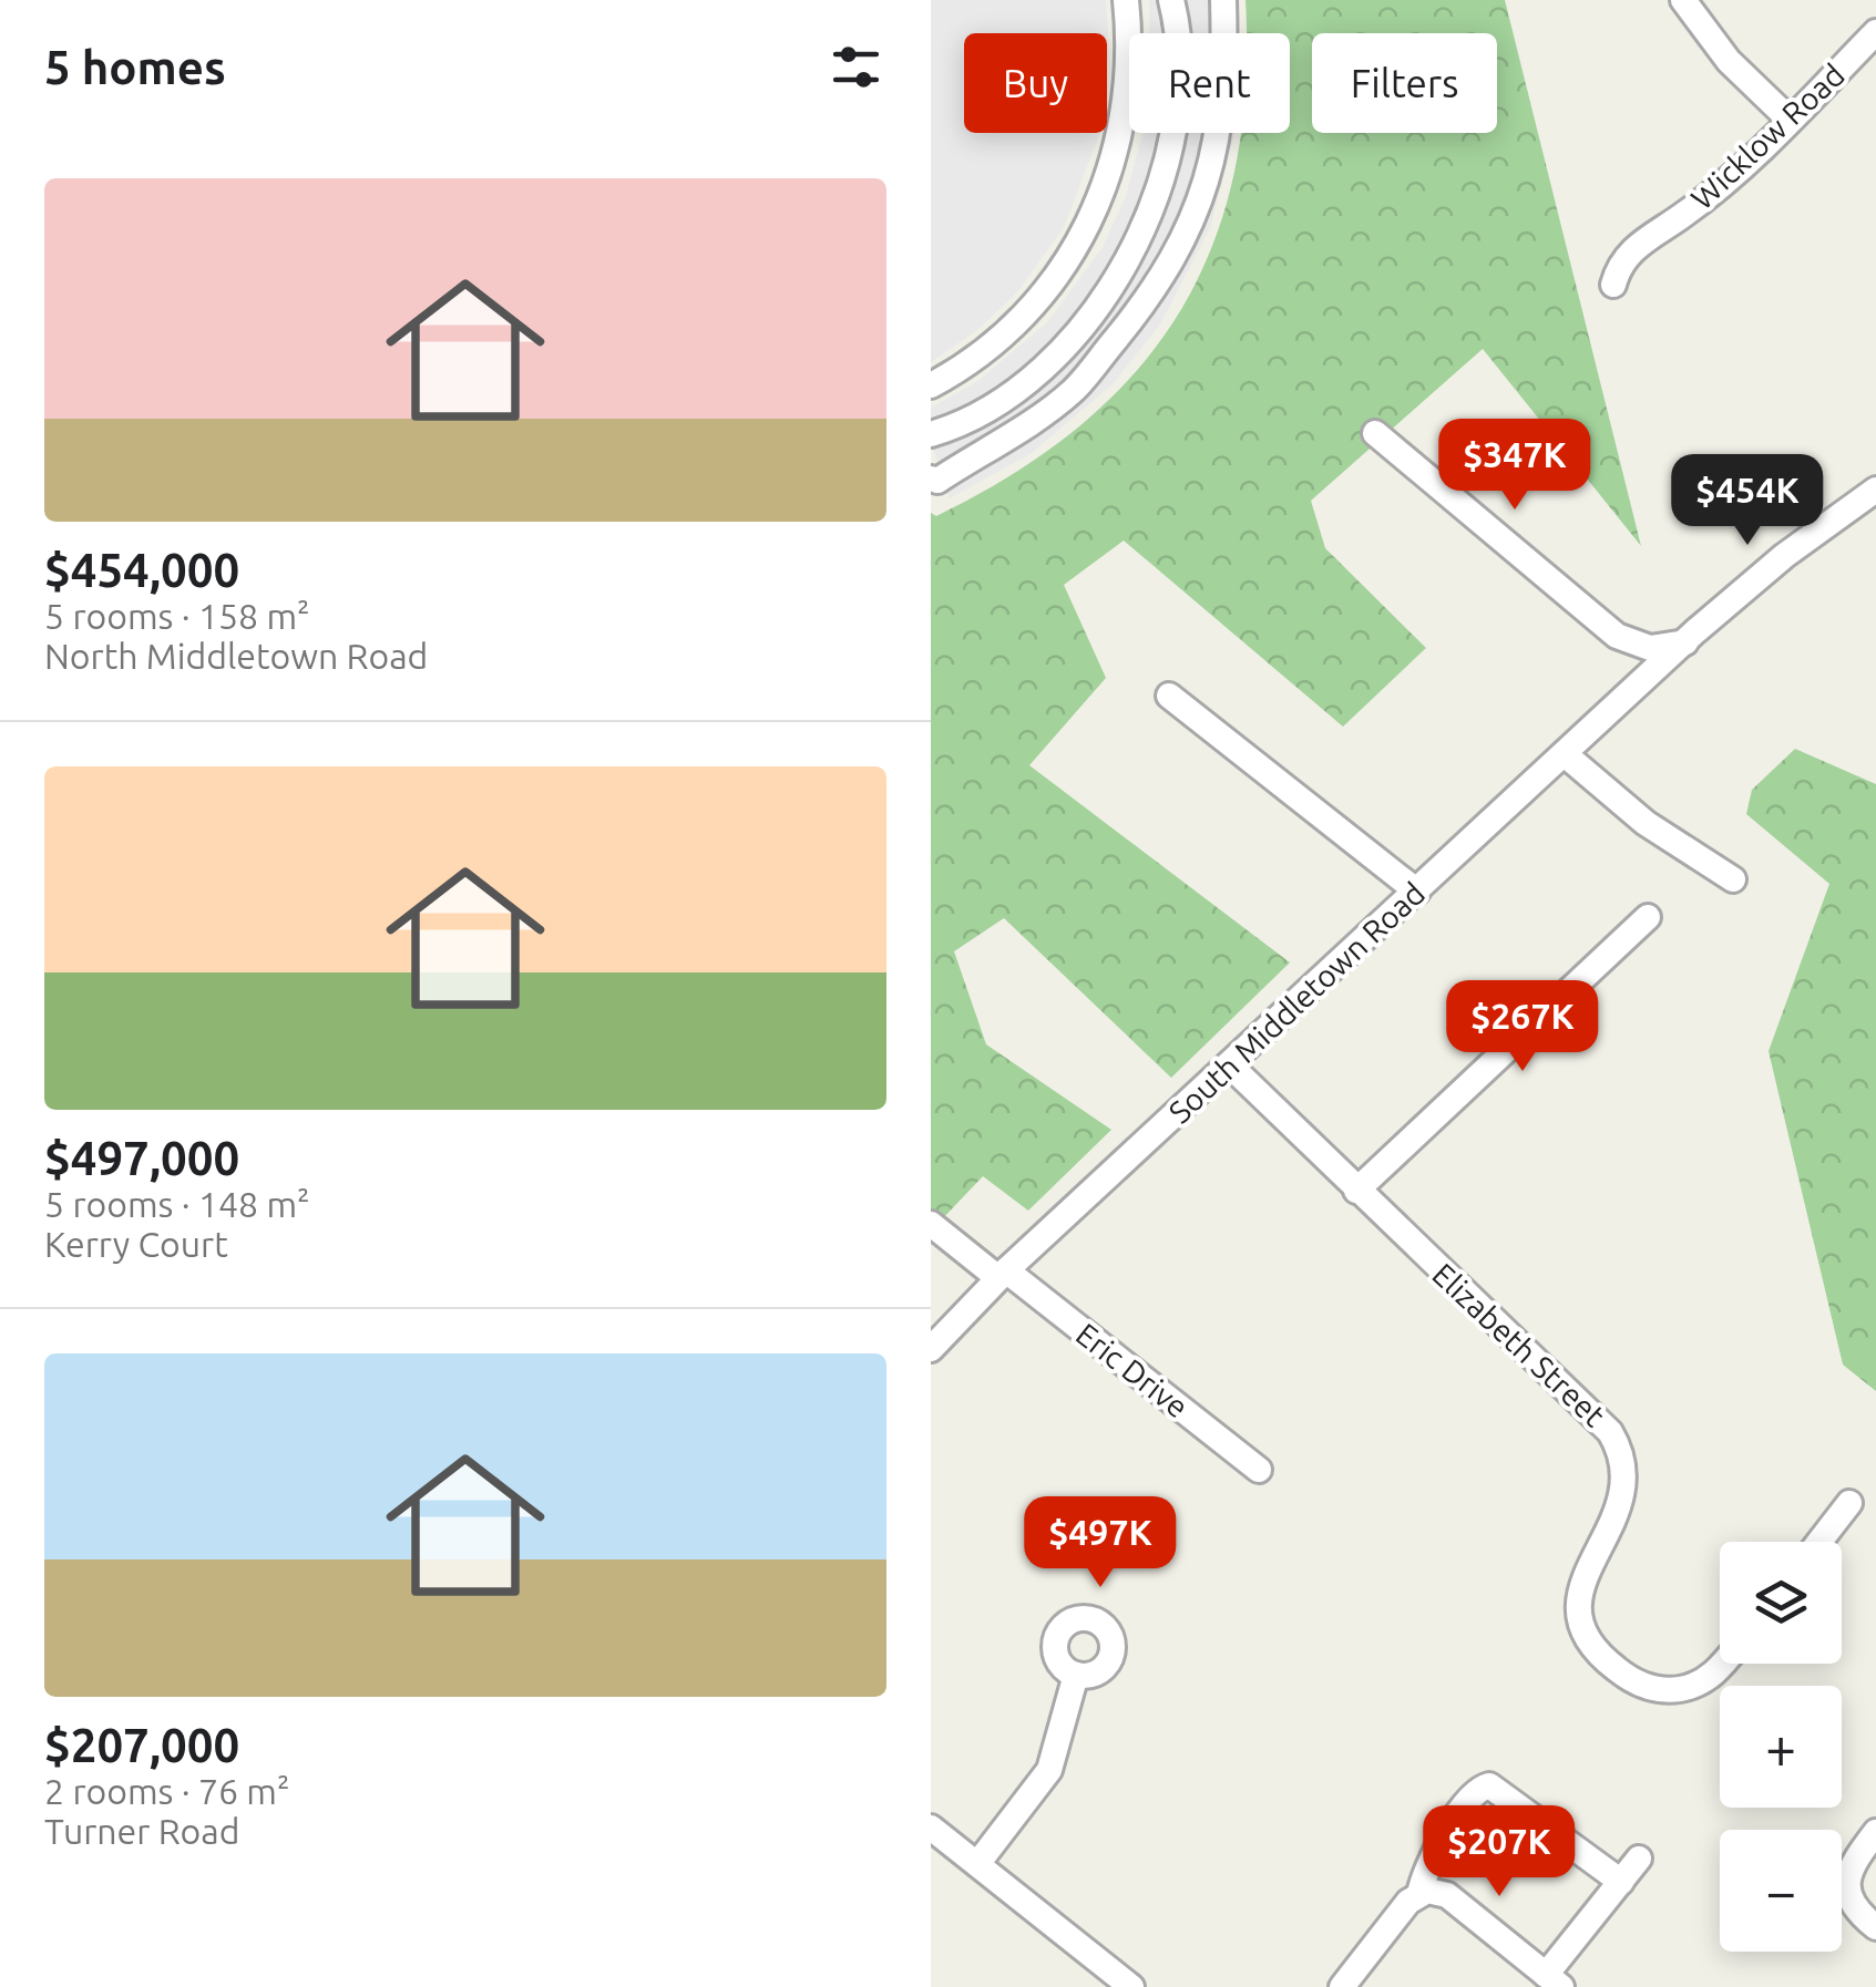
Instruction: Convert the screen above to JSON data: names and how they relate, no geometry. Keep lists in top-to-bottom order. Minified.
{"streets":{"street":["Wicklow Road","South Middletown Road","Elizabeth Street","Eric Drive"]},"crossings":[["South Middletown Road","Elizabeth Street"],["South Middletown Road","Eric Drive"]],"page":{"heading":"5 homes","chip":["Buy","Rent","Filters"],"list":[{"name":"$454,000","note":"5 rooms · 158 m² · North Middletown Road"},{"name":"$497,000","note":"5 rooms · 148 m² · Kerry Court"},{"name":"$207,000","note":"2 rooms · 76 m² · Turner Road"}],"price":["$347K","$454K","$267K","$497K","$207K"],"map_buttons":["+","−"]}}
